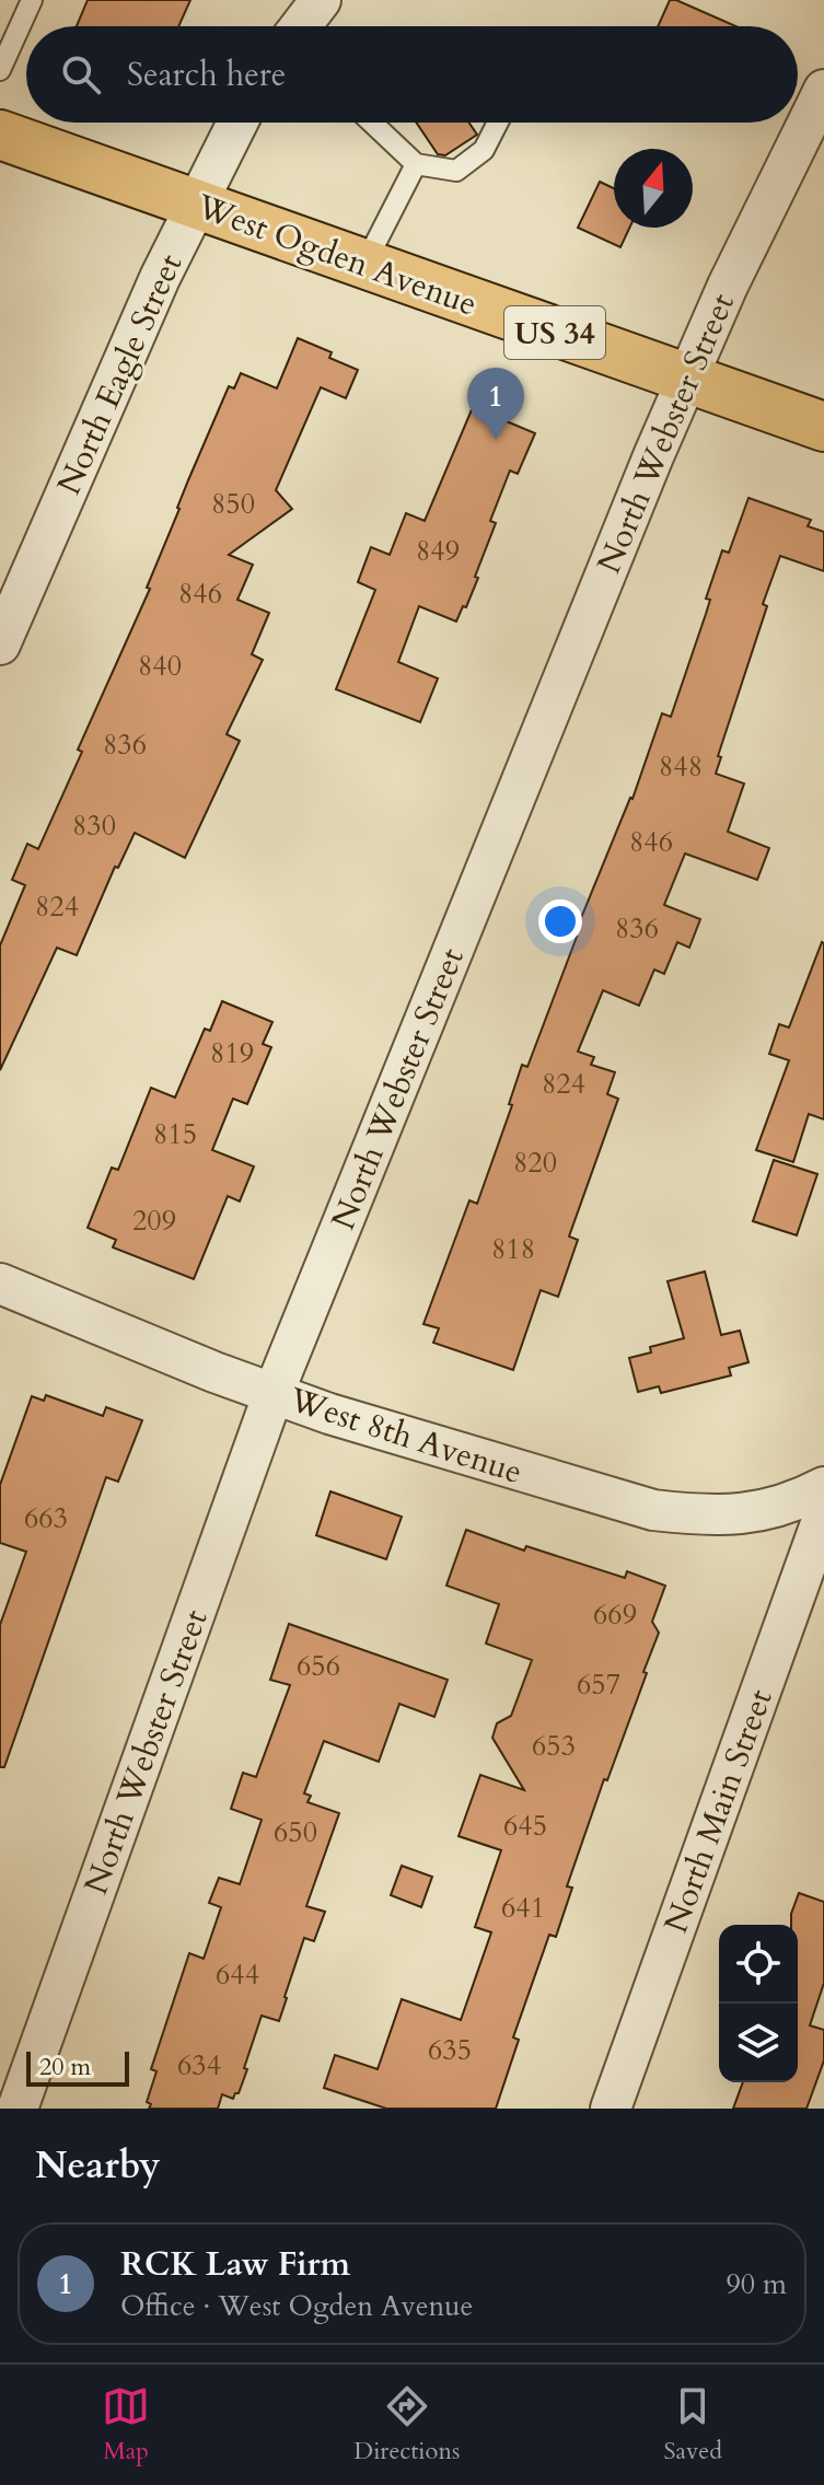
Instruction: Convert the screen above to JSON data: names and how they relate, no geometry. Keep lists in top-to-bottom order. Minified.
{"streets":{"main road":["West Ogden Avenue","US 34"],"street":["North Eagle Street","North Webster Street","West 8th Avenue","North Main Street"]},"crossings":[["West Ogden Avenue","North Eagle Street"],["West Ogden Avenue","North Webster Street"],["North Webster Street","West 8th Avenue"]],"house_numbers":["850","849","846","840","836","848","830","846","824","836","819","824","815","820","209","818","663","669","656","657","653","645","650","641","644","635","634"],"scale_bar":"20 m","north":"top","page":{"search":"Search here","pins":"1","scale":"20 m","heading":"Nearby","list":[{"mark":"1","name":"RCK Law Firm","note":"Office · West Ogden Avenue","value":"90 m"}],"nav":["Map","Directions","Saved"]}}
